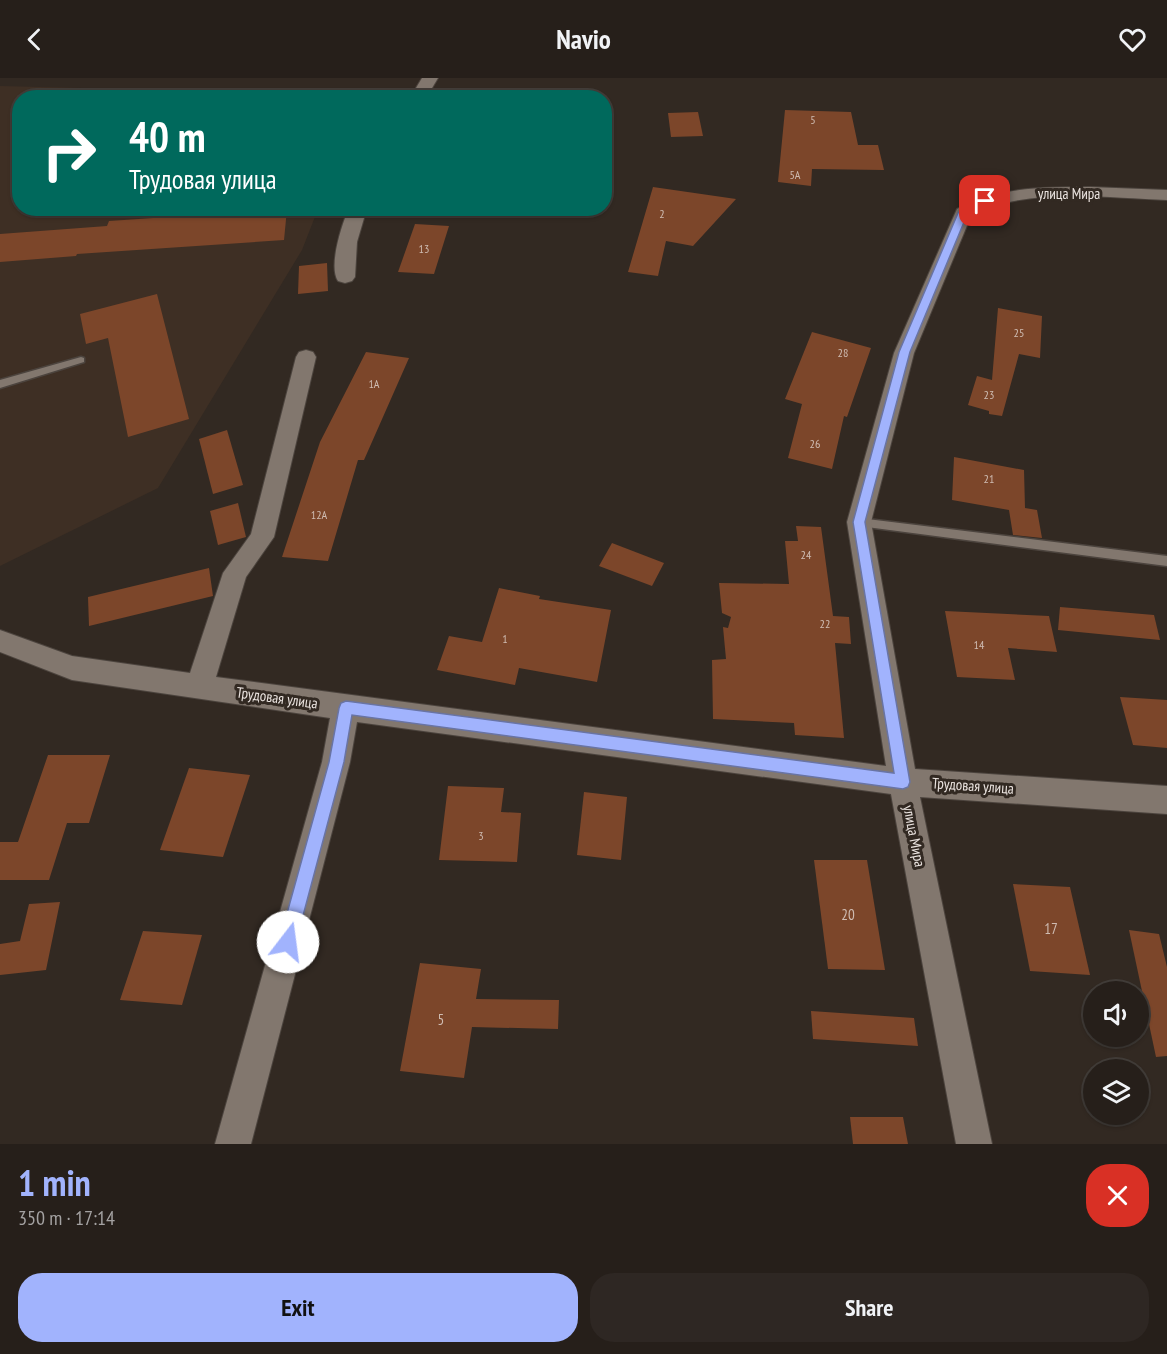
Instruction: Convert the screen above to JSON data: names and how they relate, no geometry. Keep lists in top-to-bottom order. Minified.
{"streets":{"street":["улица Мира","Трудовая улица"]},"crossings":[["улица Мира","Трудовая улица"]],"house_numbers":["5","5А","2","13","25","28","1А","23","26","21","12А","24","22","1","14","3","20","17","5"],"page":{"header":"Navio","turn":["40 m","Трудовая улица"],"heading":["1 min","350 m · 17:14"],"buttons":["Exit","Share"]}}
